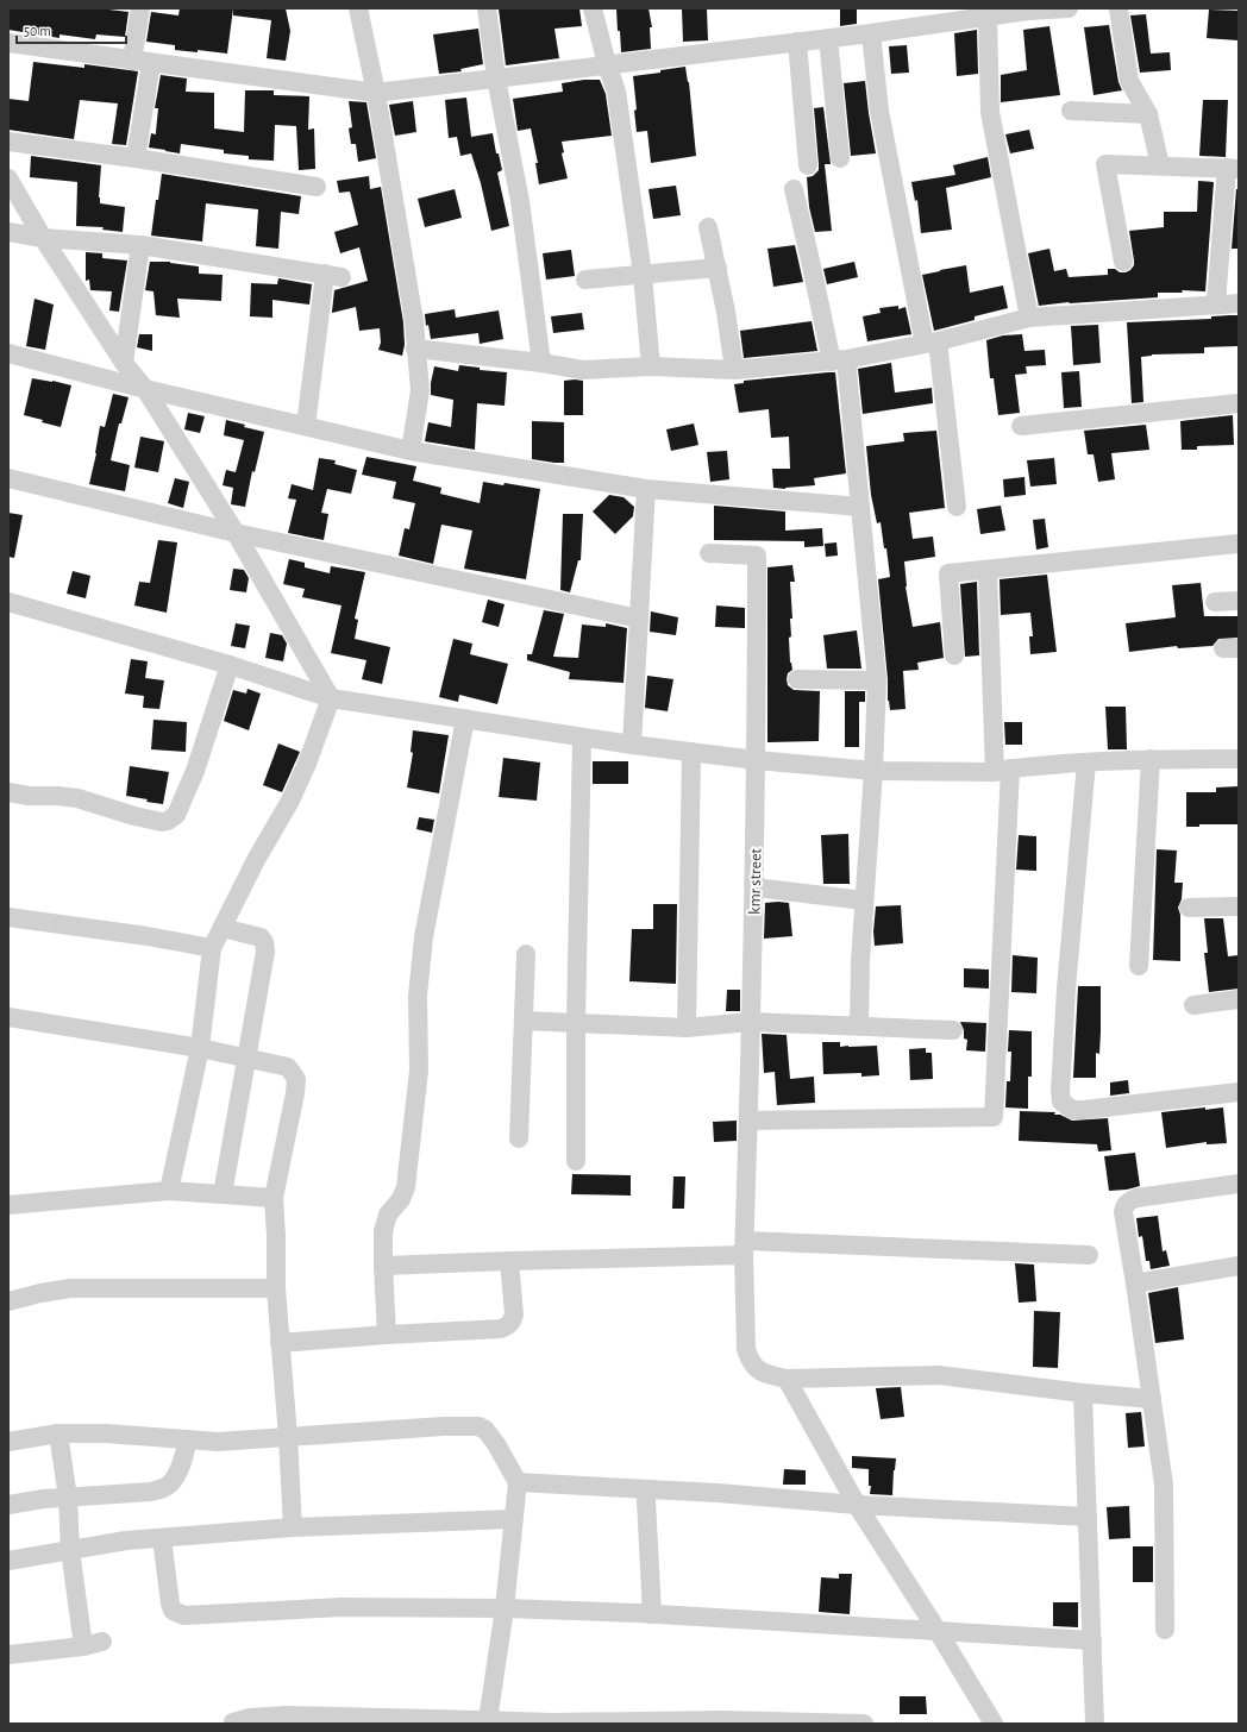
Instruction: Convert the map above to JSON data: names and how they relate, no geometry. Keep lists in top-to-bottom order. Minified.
{"streets":{"street":["kmr street"]},"scale_bar":"50 m"}
